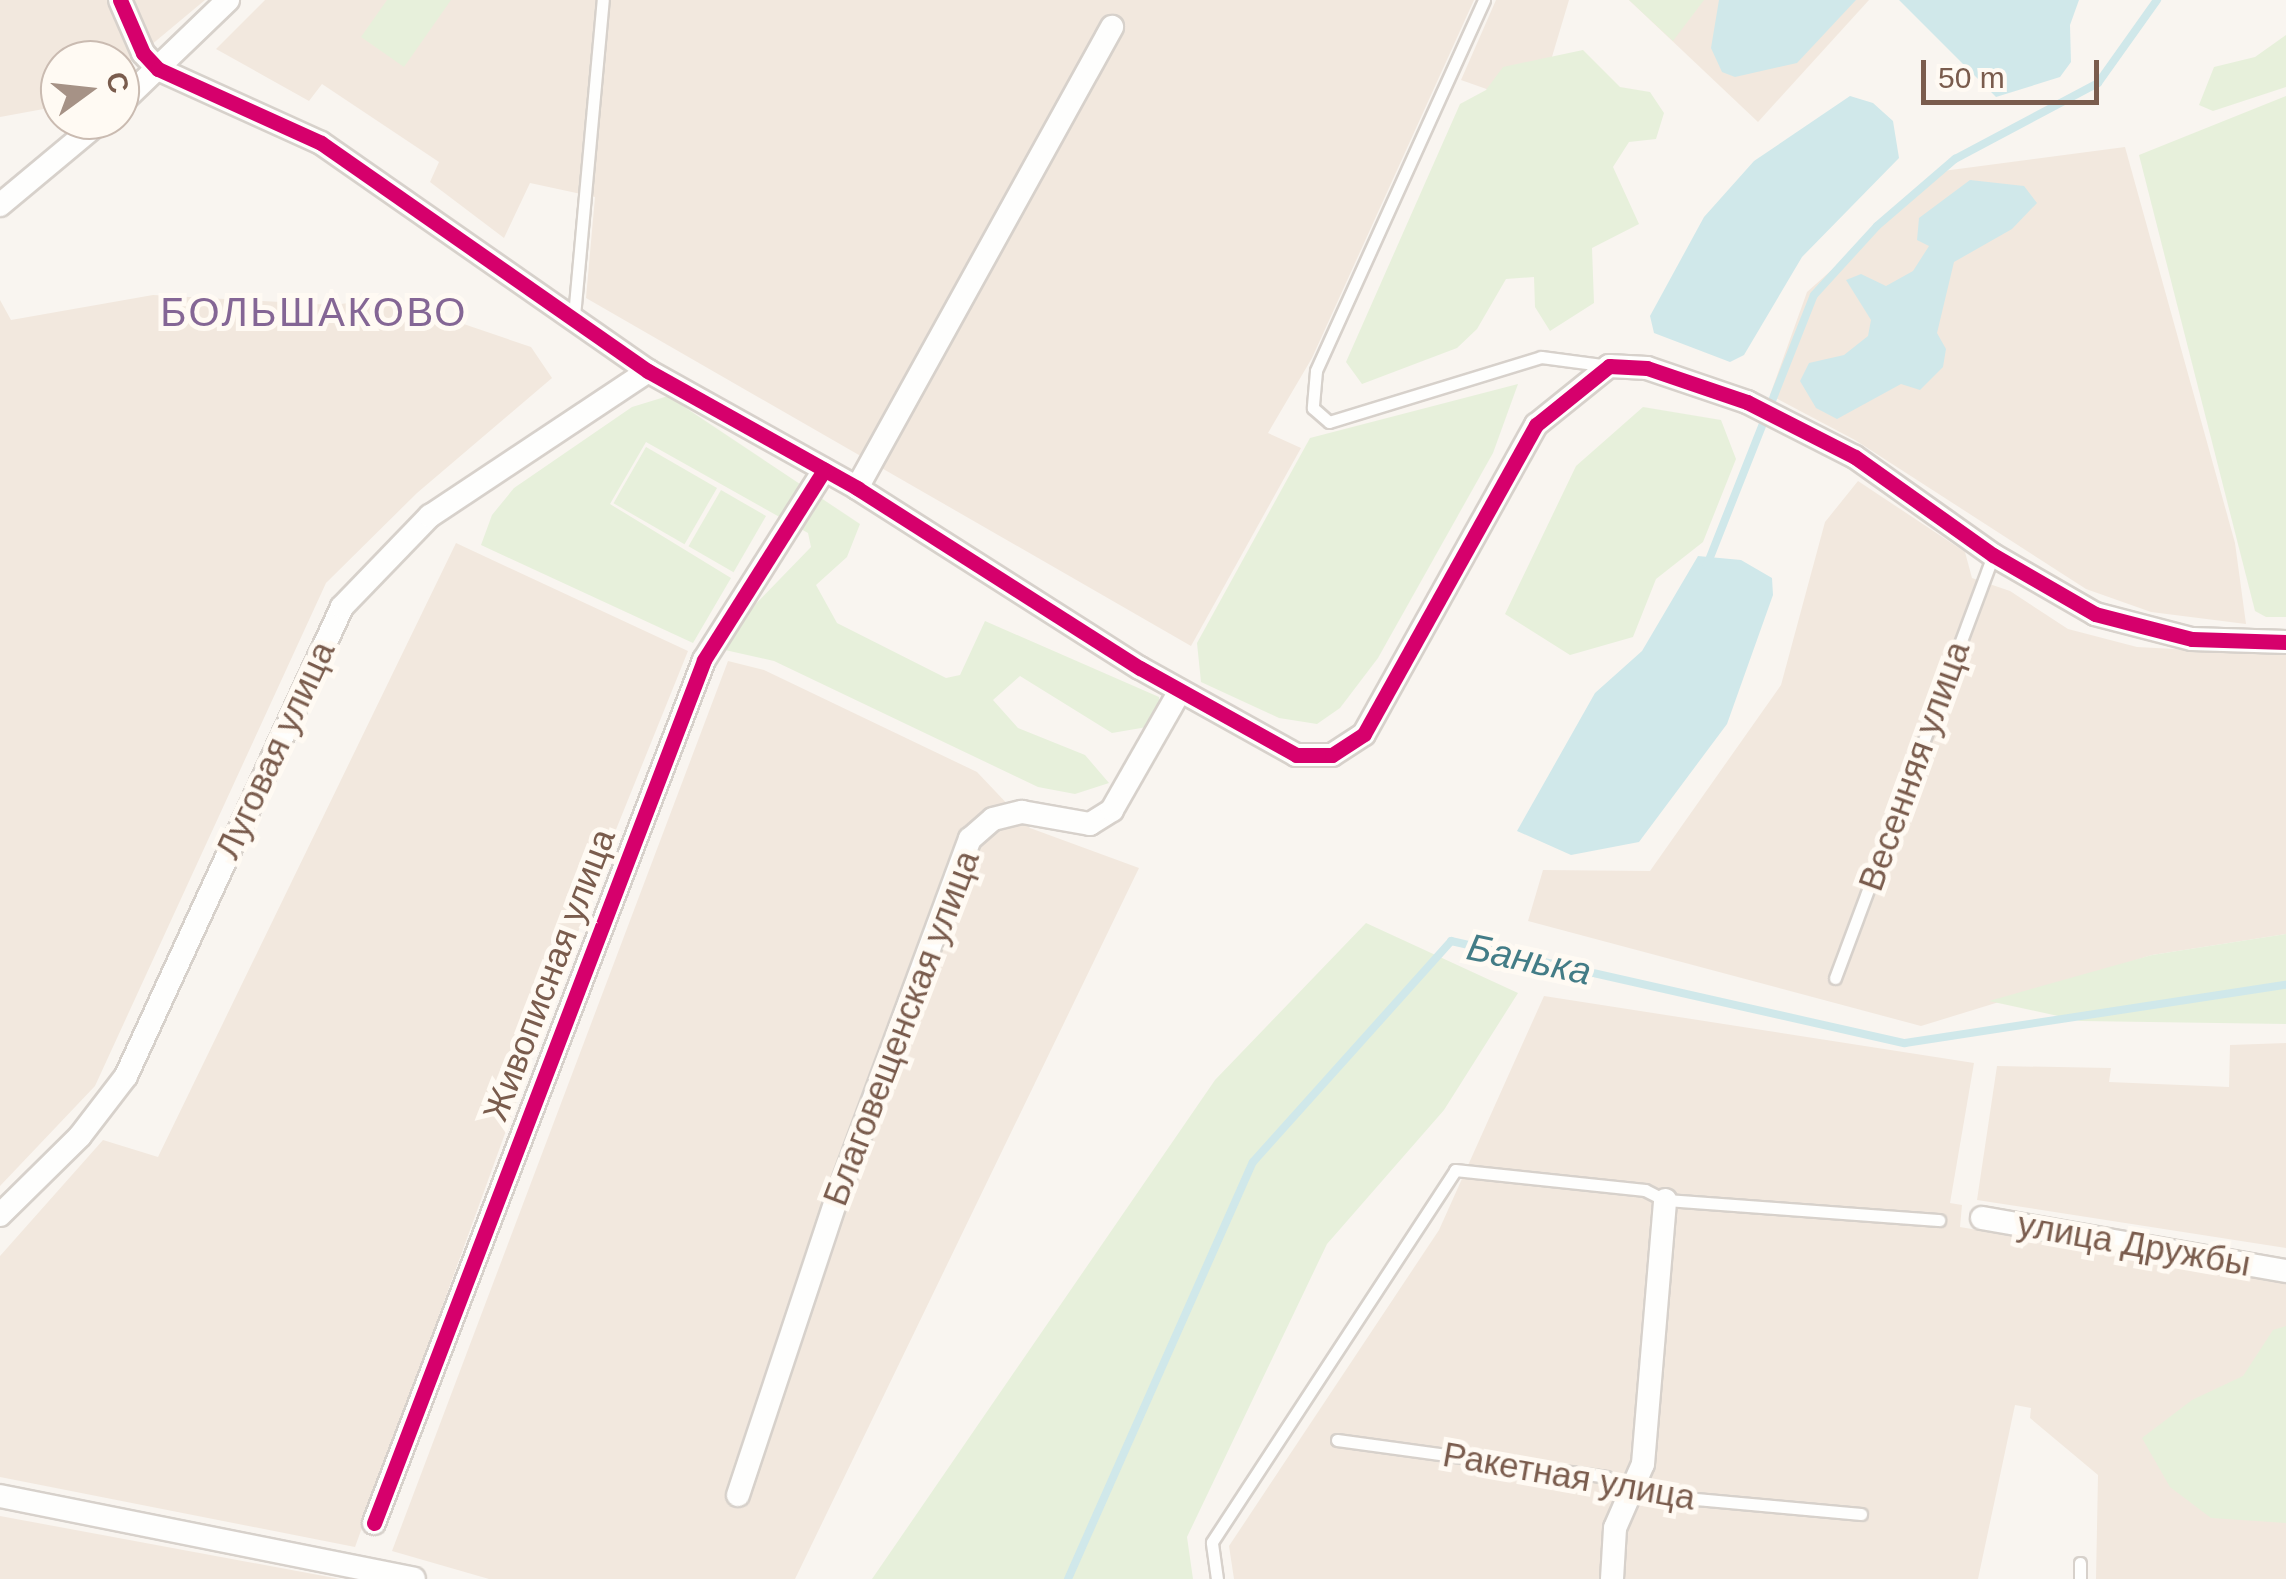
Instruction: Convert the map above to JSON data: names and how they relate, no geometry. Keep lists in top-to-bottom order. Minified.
{"streets":{"street":["Луговая улица","Живописная улица","Благовещенская улица","улица Дружбы"],"lane":["Весенняя улица","Ракетная улица"]},"districts":["БОЛЬШАКОВО"],"water":["Банька"],"scale_bar":"50 m","north":"right"}
